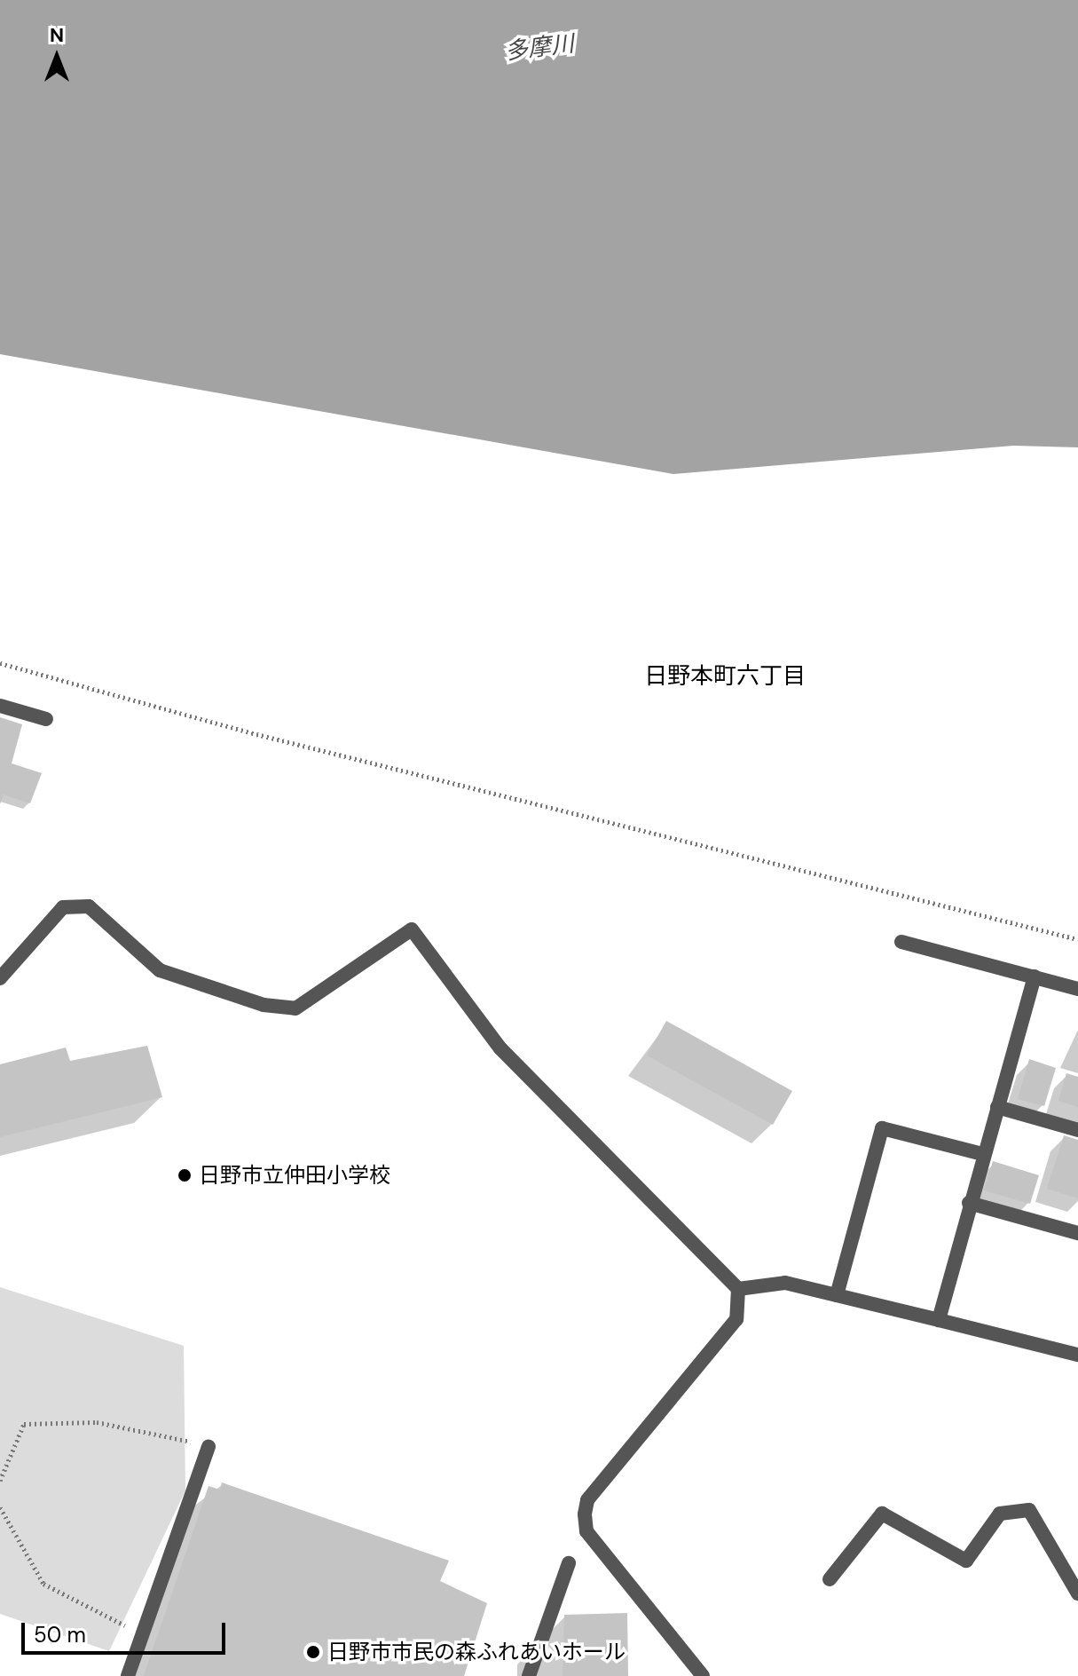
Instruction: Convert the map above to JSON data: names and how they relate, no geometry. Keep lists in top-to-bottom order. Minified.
{"districts":["日野本町六丁目"],"water":["多摩川"],"places":["日野市立仲田小学校","日野市市民の森ふれあいホール"],"scale_bar":"50 m","north":"top"}
